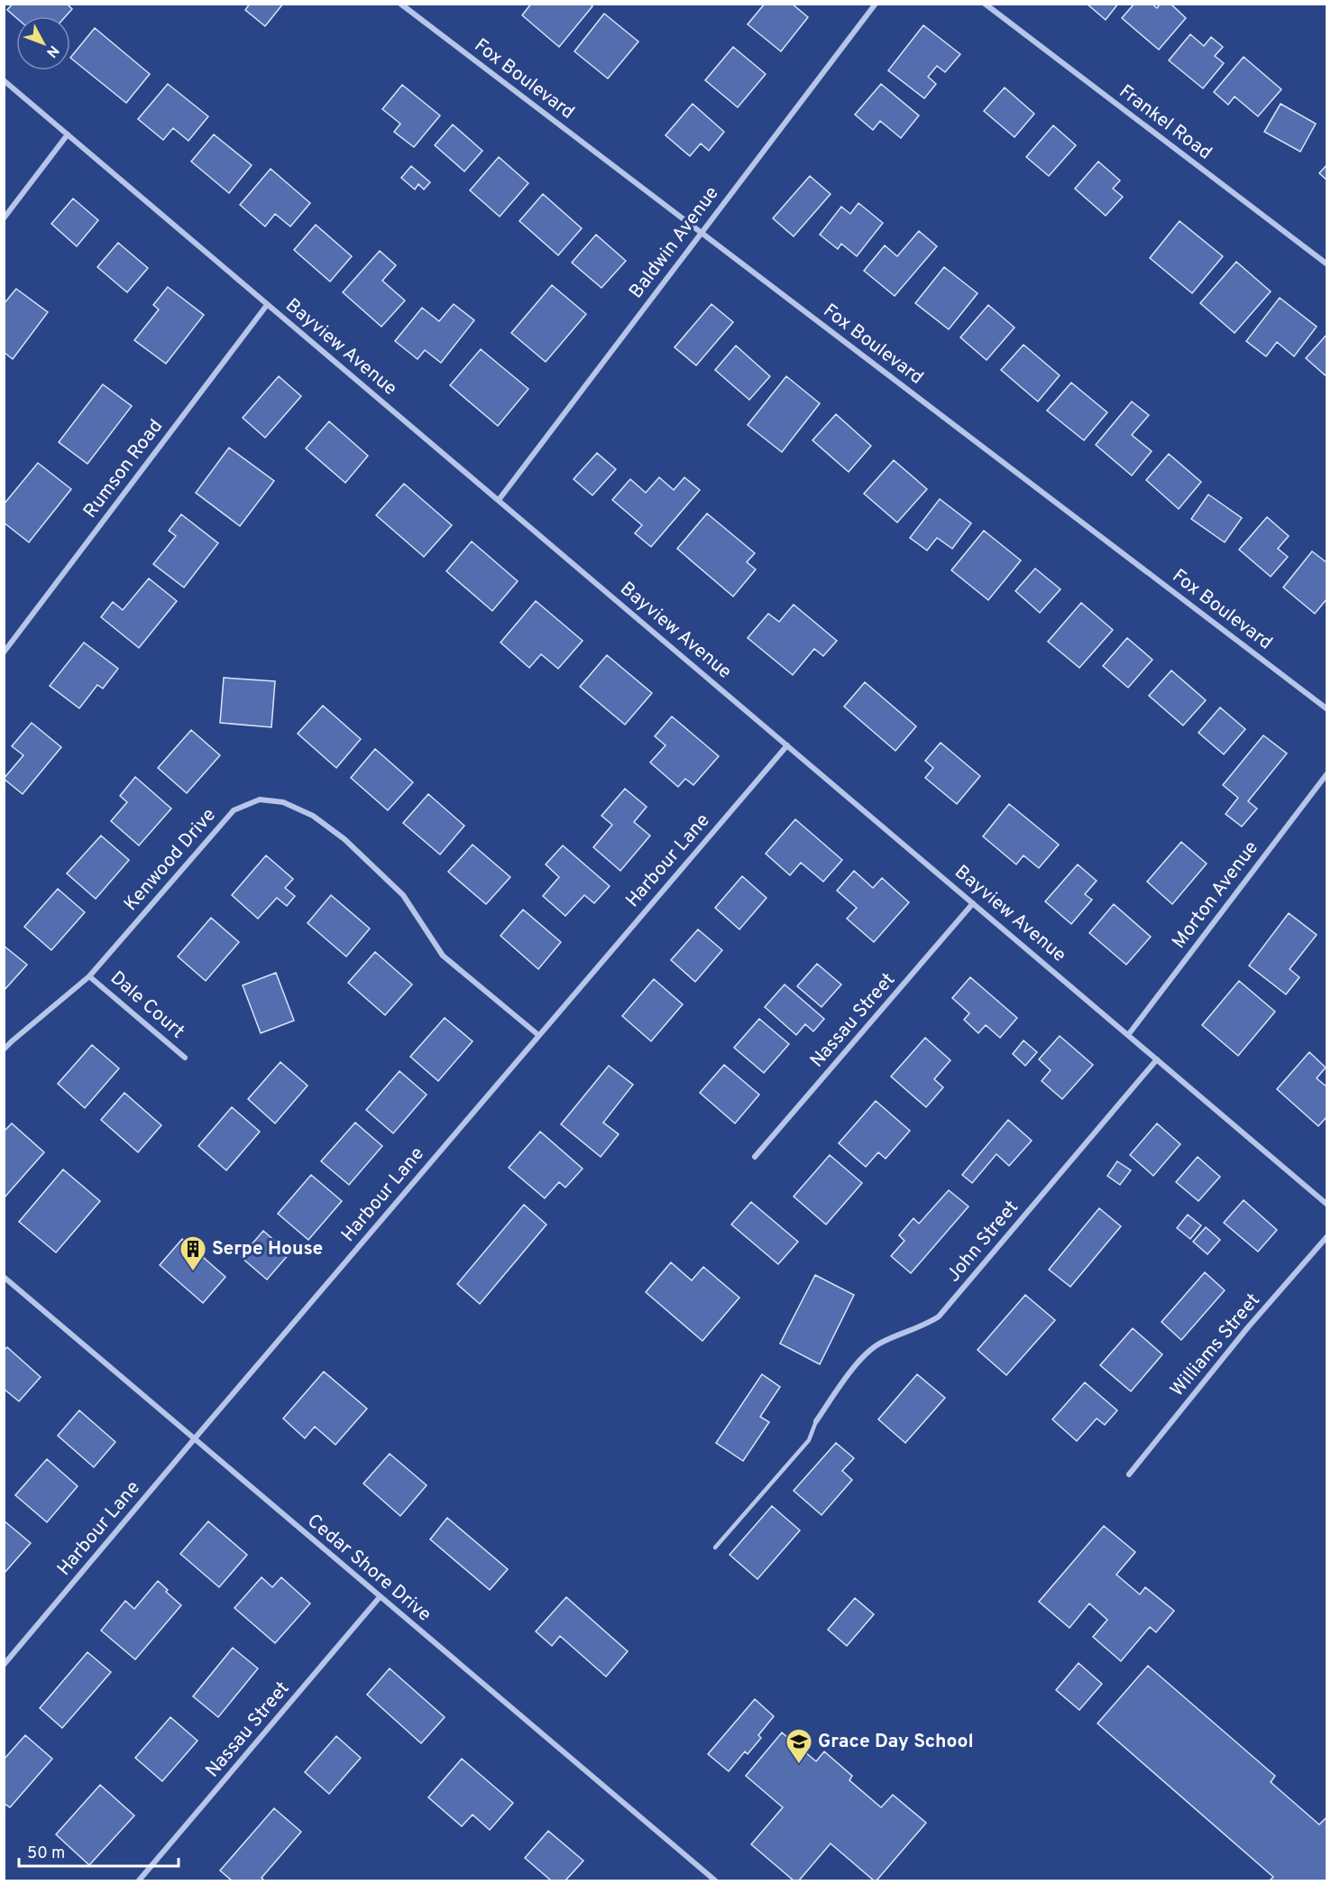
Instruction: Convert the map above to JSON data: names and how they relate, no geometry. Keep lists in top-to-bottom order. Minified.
{"streets":{"street":["Fox Boulevard","Frankel Road","Baldwin Avenue","Bayview Avenue","Rumson Road","Kenwood Drive","Harbour Lane","Morton Avenue","Dale Court","Nassau Street","John Street","Williams Street","Cedar Shore Drive"]},"crossings":[["Fox Boulevard","Baldwin Avenue"],["Baldwin Avenue","Bayview Avenue"],["Bayview Avenue","Rumson Road"],["Bayview Avenue","Harbour Lane"],["Bayview Avenue","Morton Avenue"],["Bayview Avenue","Nassau Street"],["Bayview Avenue","John Street"],["Kenwood Drive","Harbour Lane"],["Kenwood Drive","Dale Court"],["Harbour Lane","Cedar Shore Drive"],["Nassau Street","Cedar Shore Drive"]],"places":{"building":["Serpe House"],"school or university":["Grace Day School"]},"scale_bar":"50 m","north":"bottom right"}
